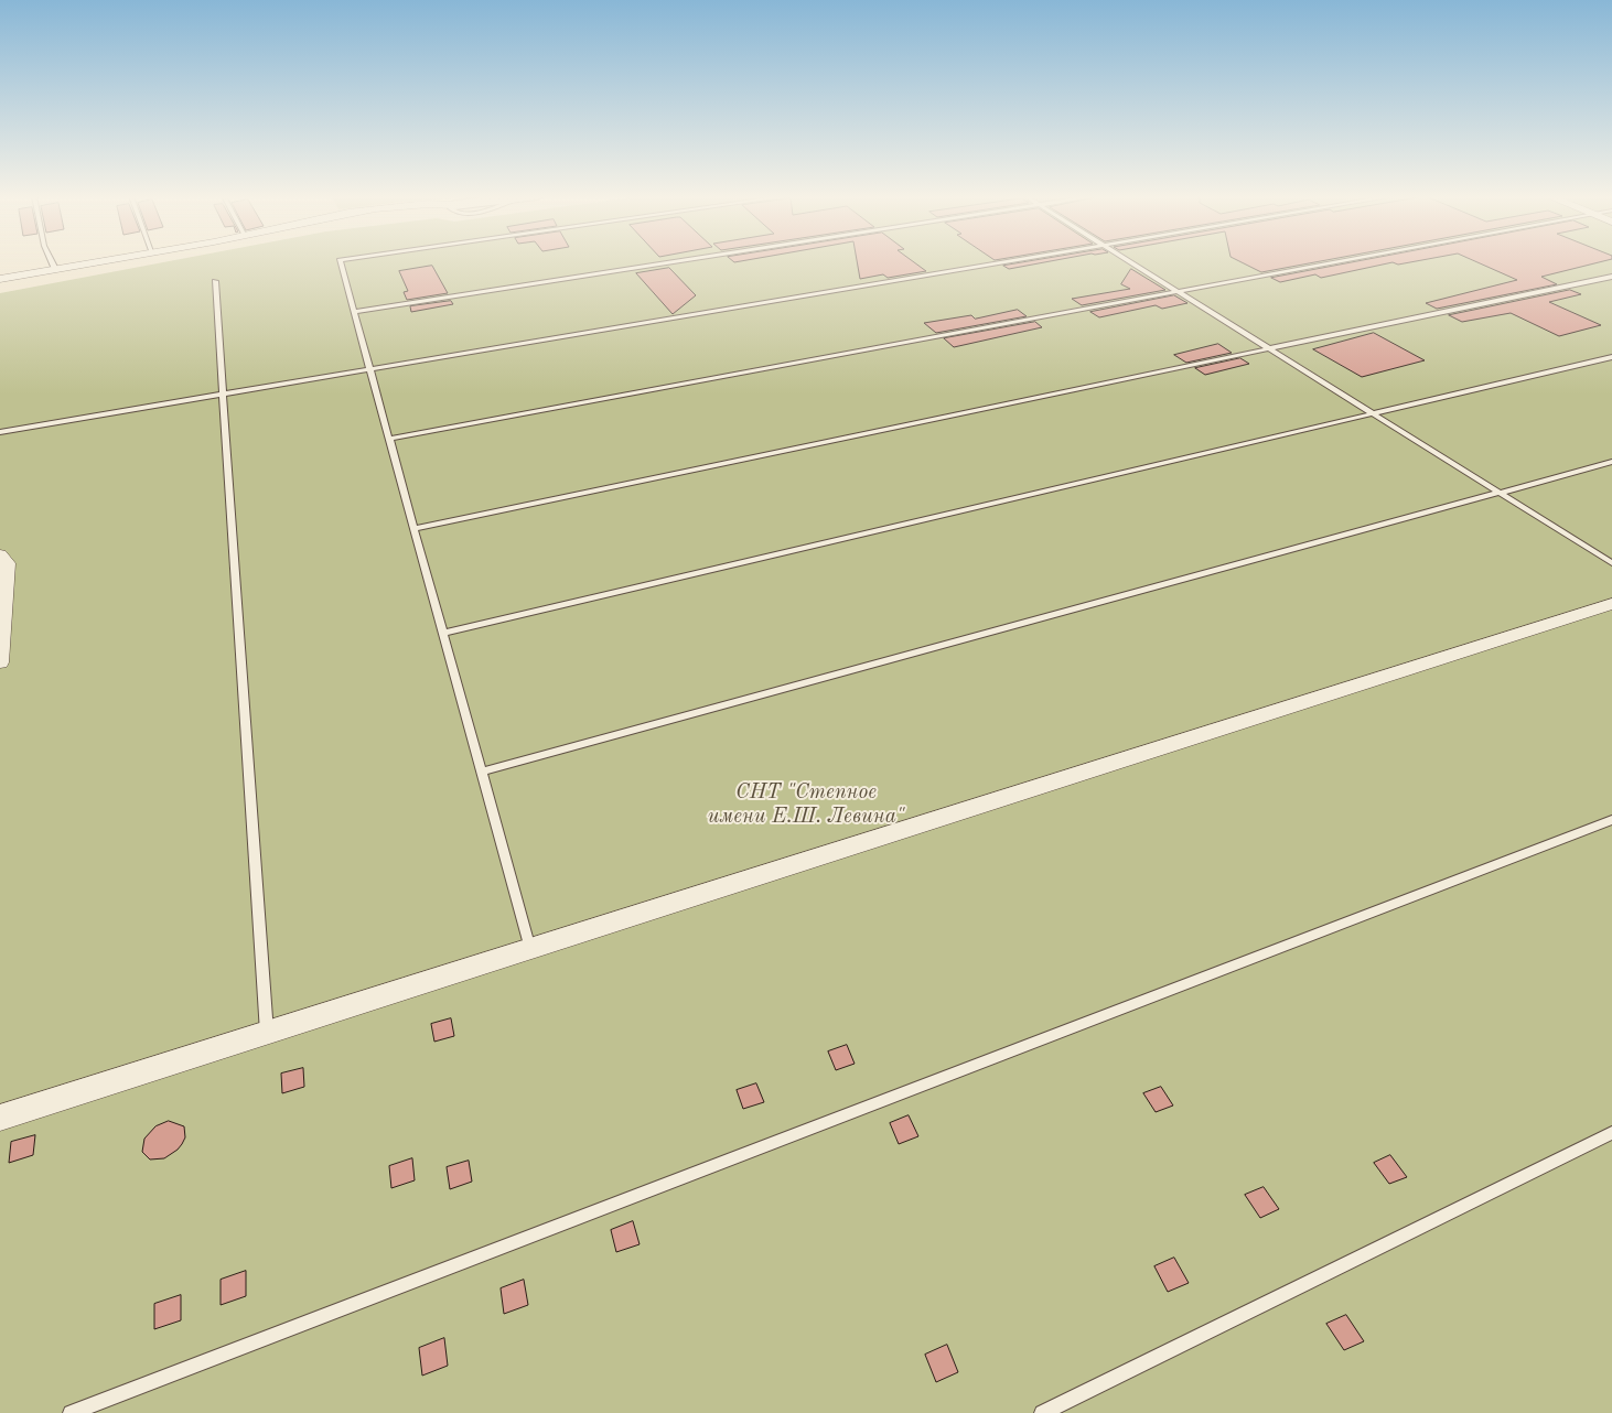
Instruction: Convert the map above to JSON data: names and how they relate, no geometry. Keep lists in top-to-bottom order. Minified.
{"parks":["СНТ \"Степное имени Е.Ш. Левина\""]}
